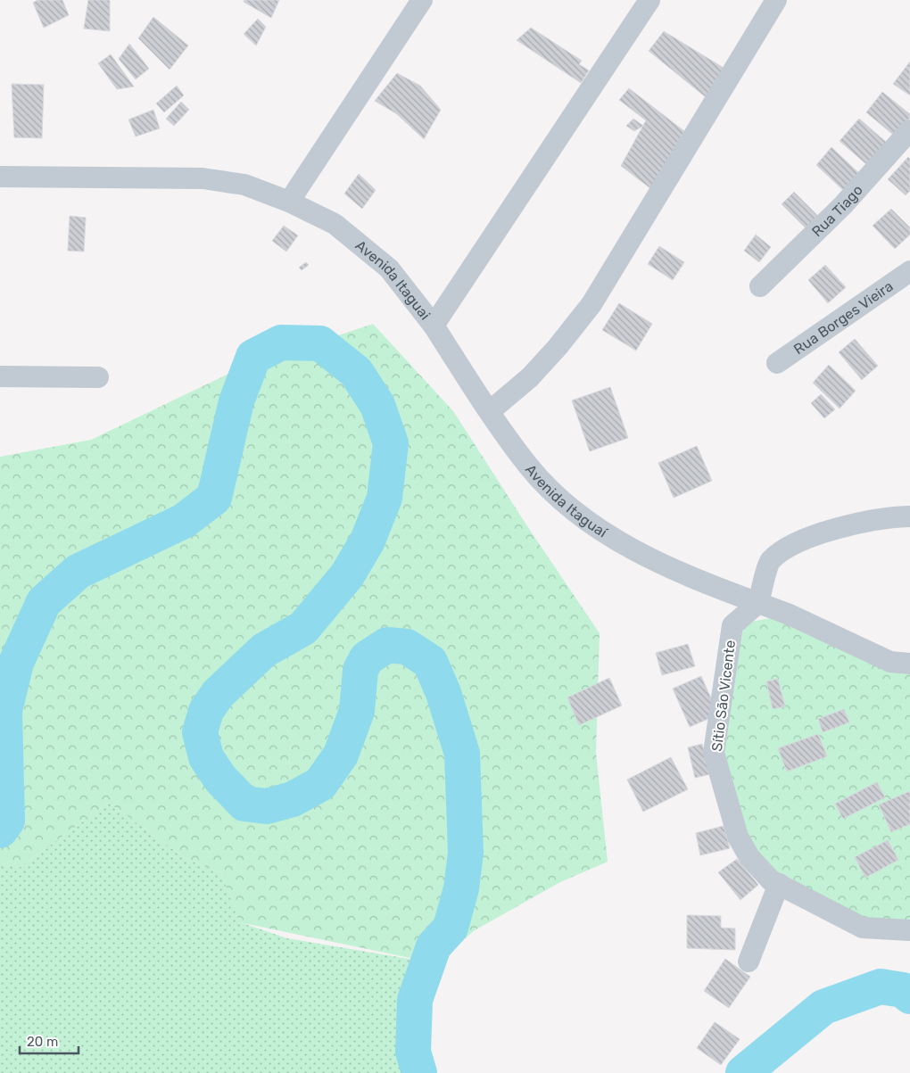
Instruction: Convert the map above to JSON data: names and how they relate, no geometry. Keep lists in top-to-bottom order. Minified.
{"streets":{"street":["Rua Tiago","Avenida Itaguai","Rua Borges Vieira","Avenida Itaguaí","Sítio São Vicente"]},"crossings":[["Avenida Itaguai","Avenida Itaguaí"],["Avenida Itaguaí","Sítio São Vicente"]],"scale_bar":"20 m"}
